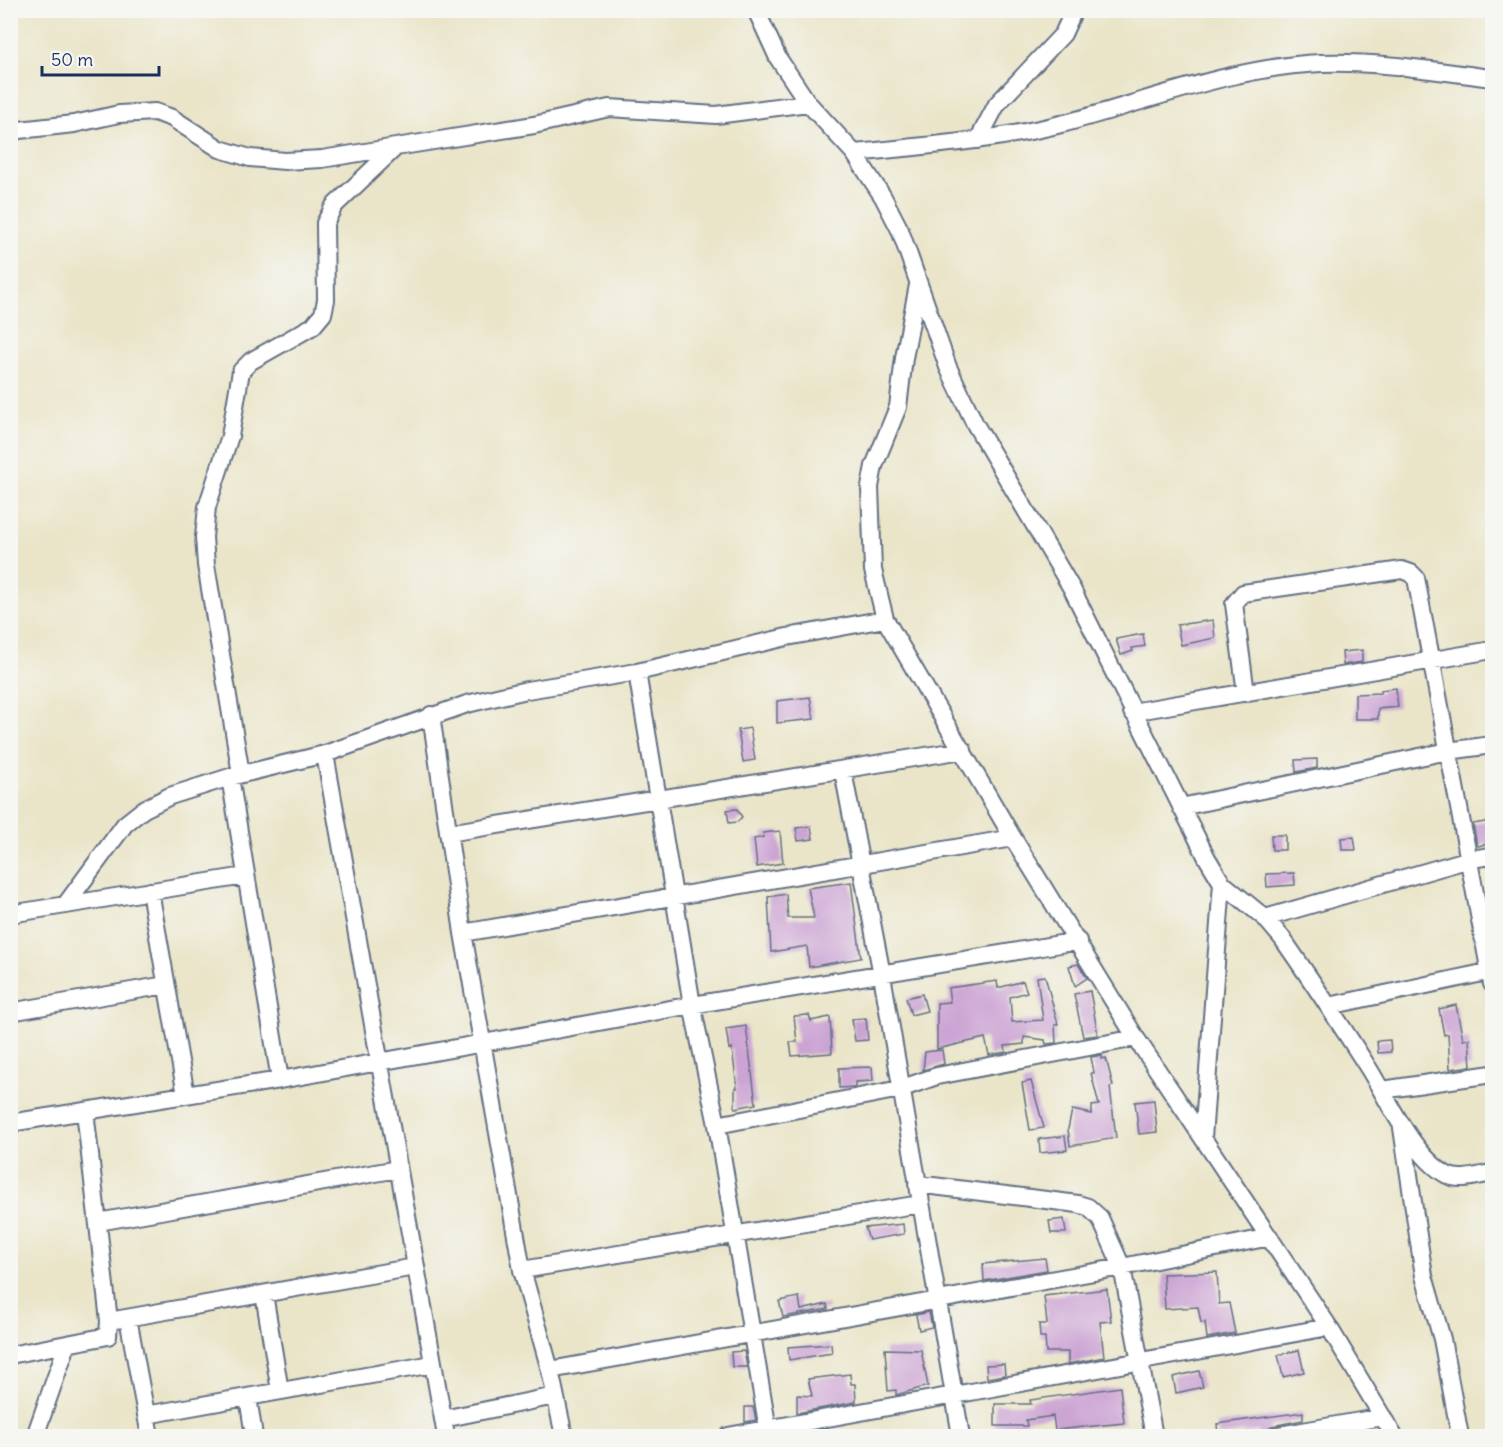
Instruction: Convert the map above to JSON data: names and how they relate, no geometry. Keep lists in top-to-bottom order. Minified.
{"scale_bar":"50 m"}
